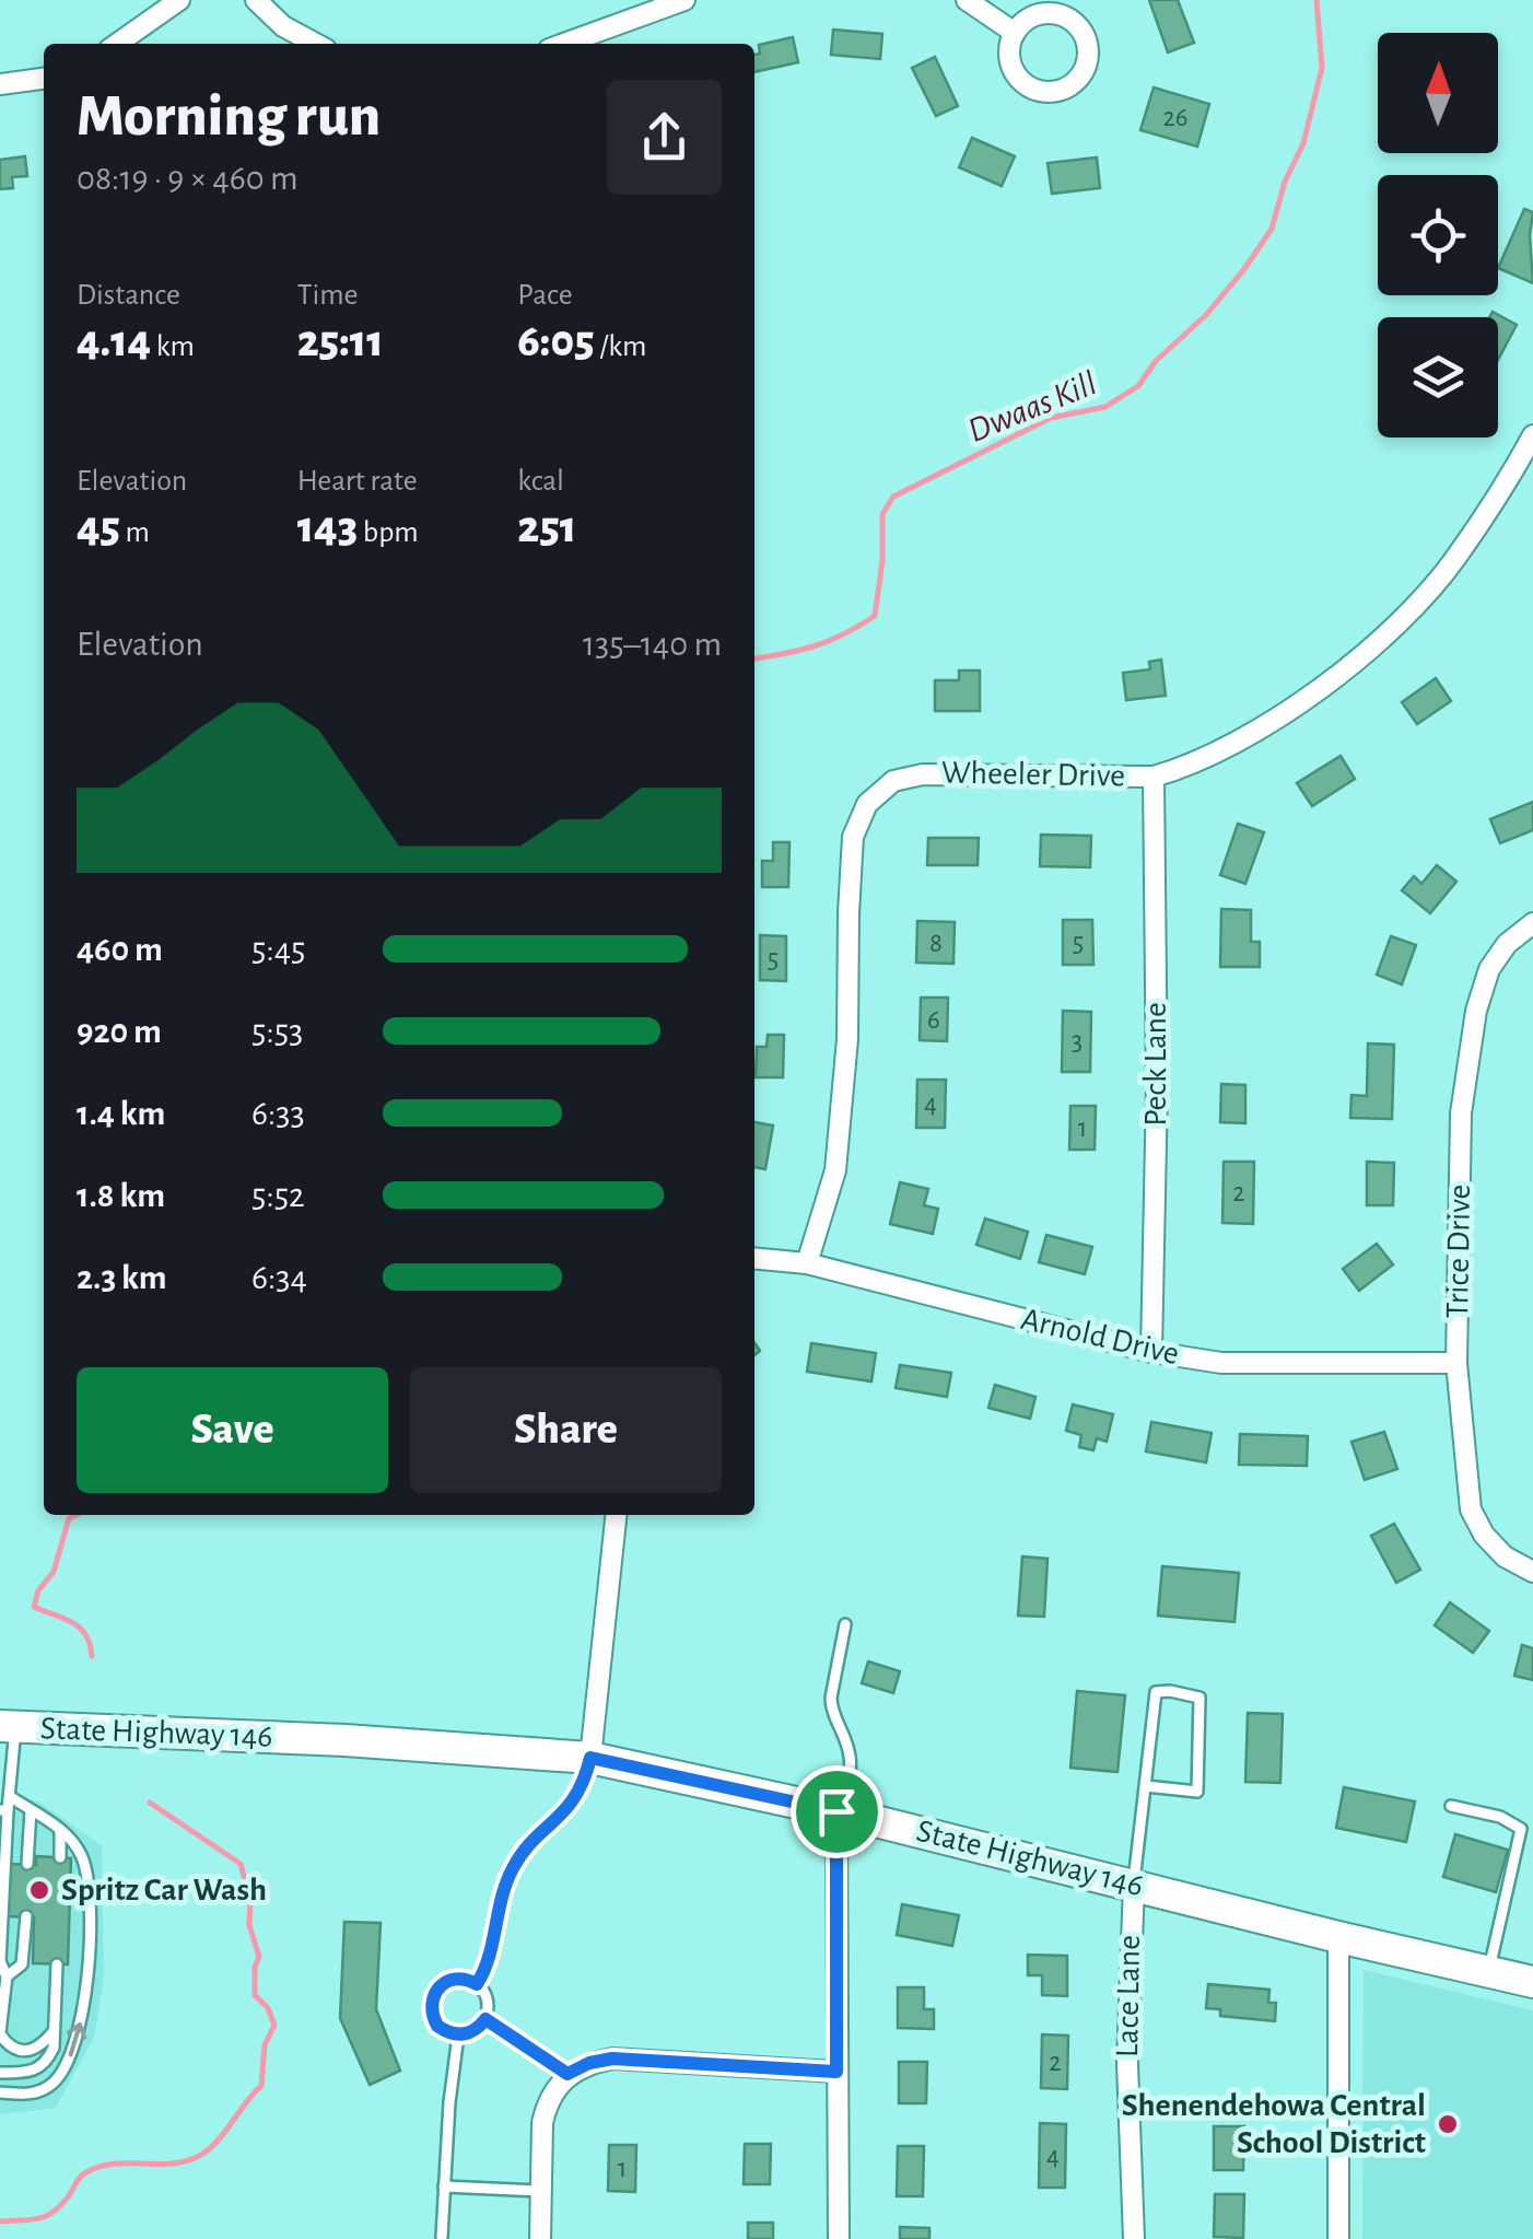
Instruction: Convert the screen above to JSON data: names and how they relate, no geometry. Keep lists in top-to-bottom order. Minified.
{"streets":{"main road":["State Highway 146"],"street":["Wheeler Drive","Peck Lane","Trice Drive","Arnold Drive","Lace Lane"]},"crossings":[["Wheeler Drive","Peck Lane"],["Wheeler Drive","Arnold Drive"],["Peck Lane","Arnold Drive"],["Trice Drive","Arnold Drive"],["State Highway 146","Lace Lane"]],"water":["Dwaas Kill"],"places":["Spritz Car Wash","Shenendehowa Central School District"],"house_numbers":["26","5","8","5","6","3","4","1","2","2","4","1"],"north":"top","page":{"heading":["Morning run","08:19 · 9 × 460 m"],"stats":[["Distance","4.14 km"],["Time","25:11"],["Pace","6:05 /km"],["Elevation","45 m"],["Heart rate","143 bpm"],["kcal","251"]],"chart":["Elevation","135–140 m"],"list":[{"name":"460 m","note":"5:45"},{"name":"920 m","note":"5:53"},{"name":"1.4 km","note":"6:33"},{"name":"1.8 km","note":"5:52"},{"name":"2.3 km","note":"6:34"}],"buttons":["Save","Share"]}}
